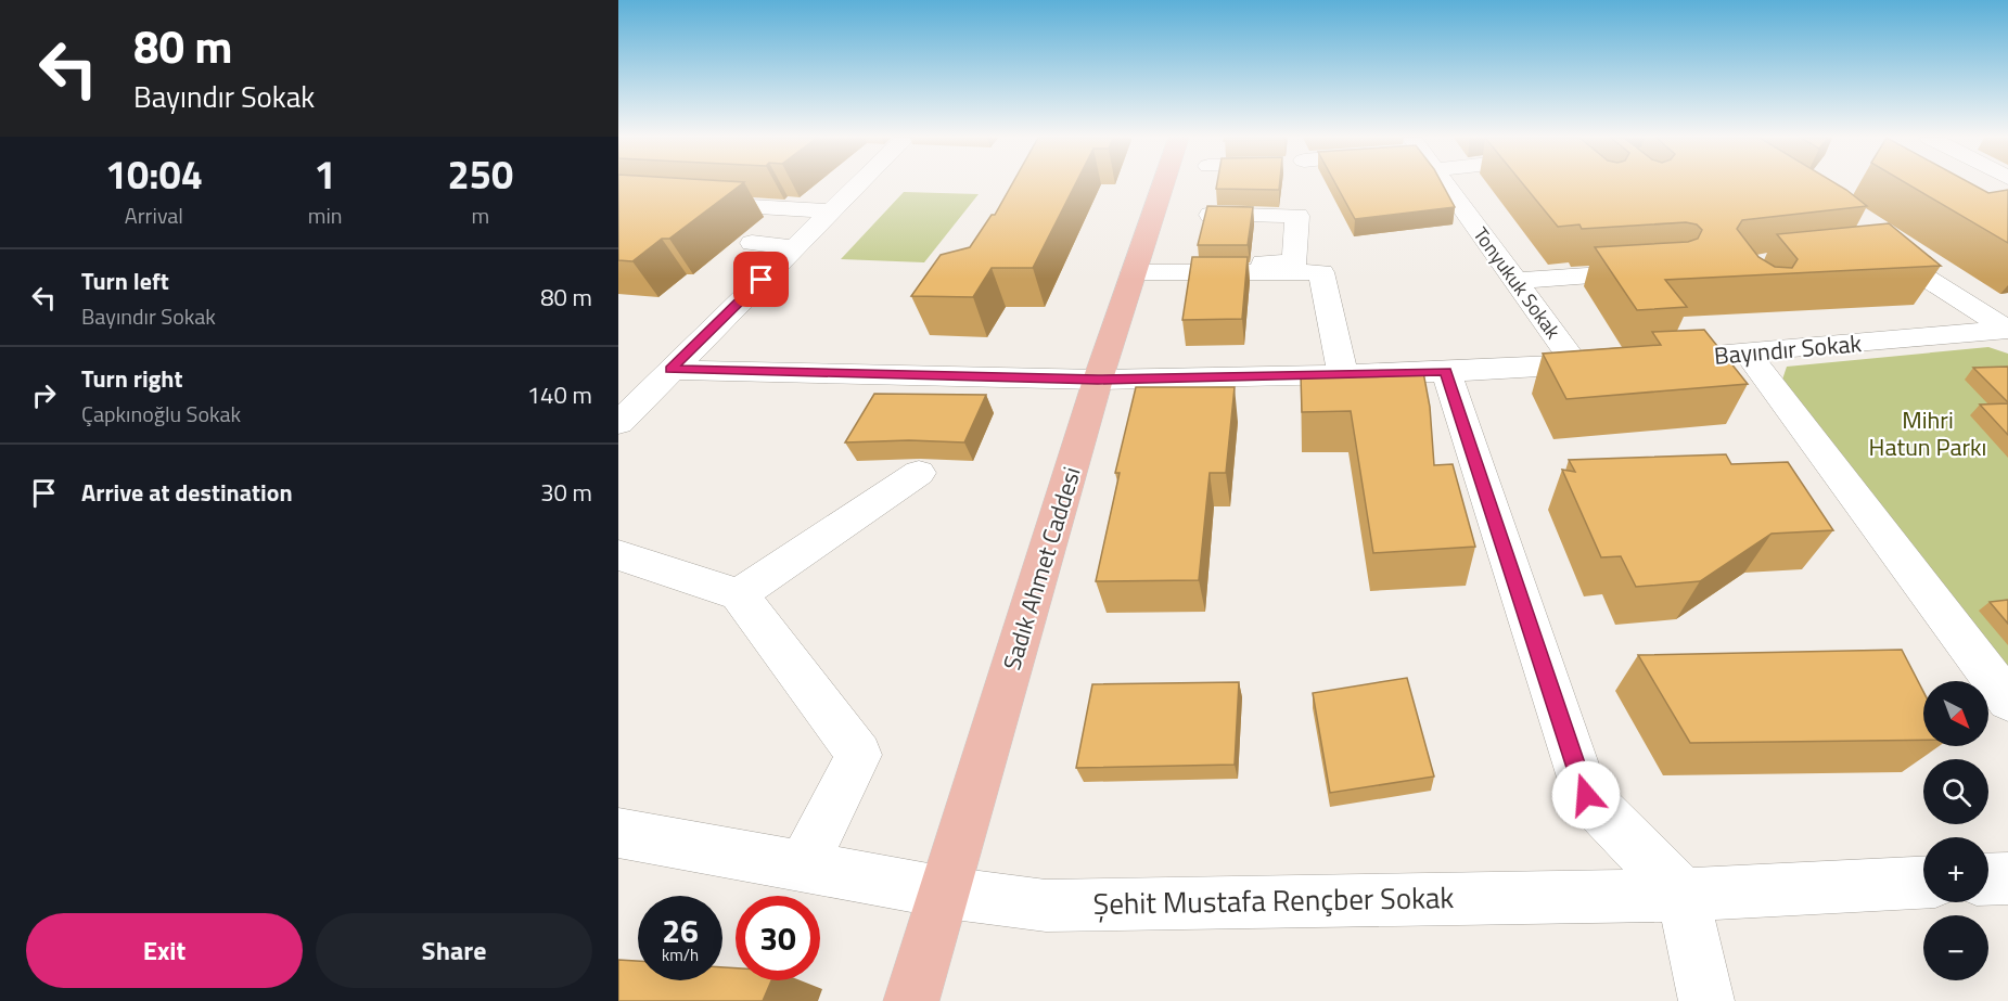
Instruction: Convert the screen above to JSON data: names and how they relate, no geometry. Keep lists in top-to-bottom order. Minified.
{"streets":{"main road":["Sadık Ahmet Caddesi"],"street":["Tonyukuk Sokak","Bayındır Sokak","Şehit Mustafa Rençber Sokak"]},"crossings":[["Sadık Ahmet Caddesi","Şehit Mustafa Rençber Sokak"]],"parks":["Mihri Hatun Parkı"],"north":"bottom right","page":{"turn":["80 m","Bayındır Sokak"],"eta":["10:04","Arrival","1","min","250","m"],"list":[{"name":"Turn left","note":"Bayındır Sokak","value":"80 m"},{"name":"Turn right","note":"Çapkınoğlu Sokak","value":"140 m"},{"name":"Arrive at destination","value":"30 m"}],"map_buttons":["+","−"],"speed":"26 km/h","limit":"30","buttons":["Exit","Share"]}}
